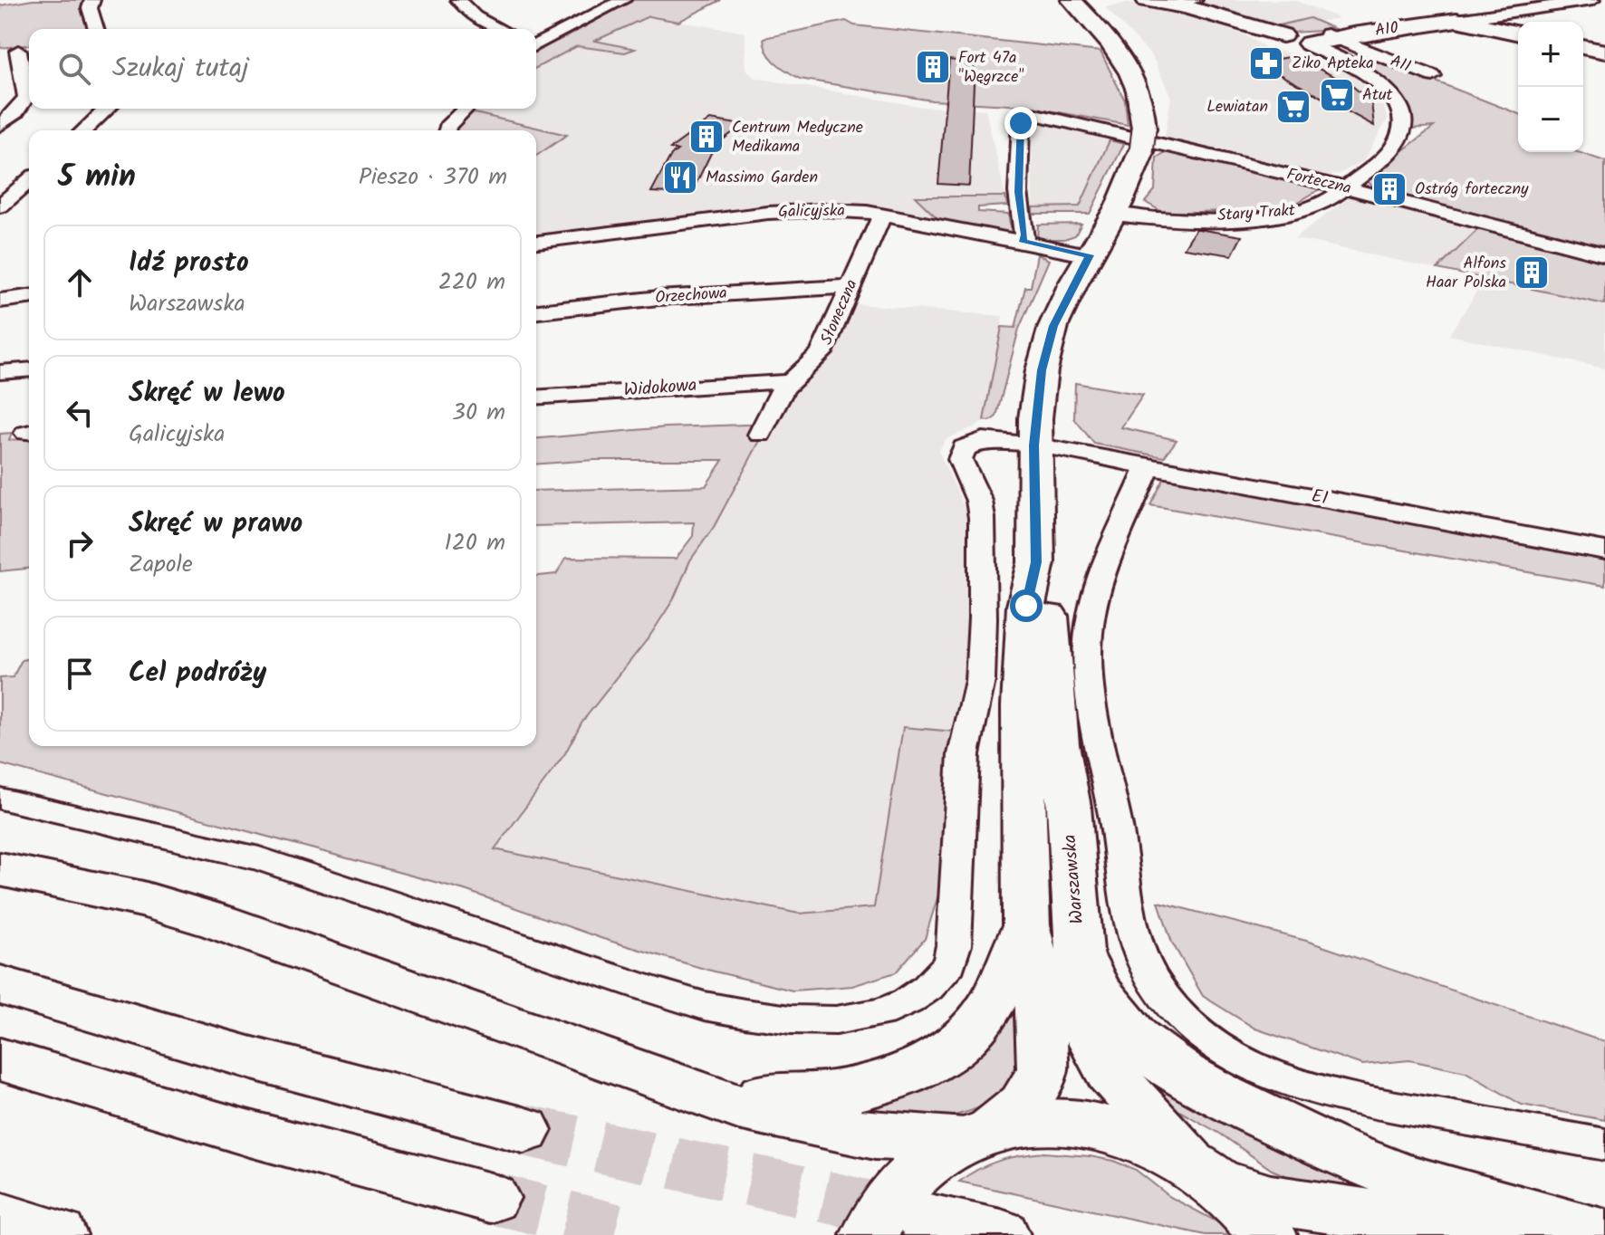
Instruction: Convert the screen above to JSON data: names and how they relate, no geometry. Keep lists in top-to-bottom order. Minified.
{"streets":{"main road":["A10","Warszawska"],"street":["A11","Forteczna","Galicyjska","Stary Trakt","Orzechowa","Słoneczna","Widokowa","E1"]},"crossings":[["A10","A11"],["A10","Stary Trakt"],["A11","Stary Trakt"],["Forteczna","Galicyjska"],["Forteczna","Stary Trakt"],["Galicyjska","Słoneczna"],["Galicyjska","Warszawska"],["Stary Trakt","Warszawska"],["Orzechowa","Słoneczna"],["Słoneczna","Widokowa"],["E1","Warszawska"]],"places":{"pharmacy":["Ziko Apteka"],"building":["Fort 47a \"Węgrzce\"","Centrum Medyczne Medikama","Ostróg forteczny","Alfons Haar Polska"],"supermarket":["Atut","Lewiatan"],"restaurant":["Massimo Garden"]},"page":{"map_buttons":["+","−"],"search":"Szukaj tutaj","heading":["5 min","Pieszo · 370 m"],"list":[["Idź prosto","Warszawska","220 m"],["Skręć w lewo","Galicyjska","30 m"],["Skręć w prawo","Zapole","120 m"],"Cel podróży"]}}
